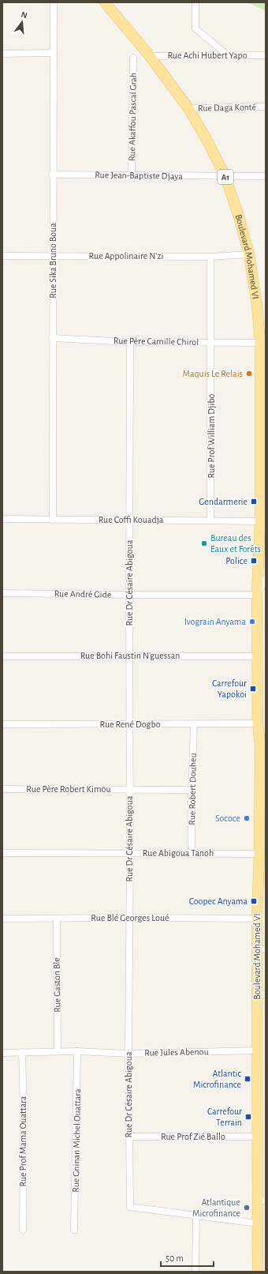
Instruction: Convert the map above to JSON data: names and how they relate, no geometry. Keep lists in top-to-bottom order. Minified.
{"streets":{"main road":["A1","Boulevard Mohamed VI"],"street":["Rue Achi Hubert Yapo","Rue Daga Konté","Rue Akaffou Pascal Grah","Rue Jean-Baptiste Djaya","Rue Appolinaire N'zi","Rue Sika Bruno Boua","Rue Père Camille Chirol","Rue Prof William Djibo","Rue Coffi Kouadja","Rue Dr Césaire Abigoua","Rue André Gide","Rue Bohi Faustin N'guessan","Rue René Dogbo","Rue Père Robert Kimou","Rue Robert Douheu","Rue Abigoua Tanoh","Rue Blé Georges Loué","Rue Gaston Ble","Rue Jules Abenou","Rue Prof Zié Ballo","Rue Gninan Michel Ouattara","Rue Prof Mama Ouattara"]},"crossings":[["Rue Achi Hubert Yapo","Boulevard Mohamed VI"],["Rue Daga Konté","Boulevard Mohamed VI"],["Rue Akaffou Pascal Grah","Rue Jean-Baptiste Djaya"],["Rue Jean-Baptiste Djaya","Boulevard Mohamed VI"],["Rue Jean-Baptiste Djaya","Rue Sika Bruno Boua"],["Rue Appolinaire N'zi","Boulevard Mohamed VI"],["Rue Appolinaire N'zi","Rue Sika Bruno Boua"],["Rue Appolinaire N'zi","Rue Prof William Djibo"],["Boulevard Mohamed VI","Rue Père Camille Chirol"],["Boulevard Mohamed VI","Rue Coffi Kouadja"],["Boulevard Mohamed VI","Rue Dr Césaire Abigoua"],["Boulevard Mohamed VI","Rue André Gide"],["Boulevard Mohamed VI","Rue Bohi Faustin N'guessan"],["Boulevard Mohamed VI","Rue René Dogbo"],["Boulevard Mohamed VI","Rue Abigoua Tanoh"],["Boulevard Mohamed VI","Rue Blé Georges Loué"],["Boulevard Mohamed VI","Rue Jules Abenou"],["Boulevard Mohamed VI","Rue Prof Zié Ballo"],["Rue Sika Bruno Boua","Rue Père Camille Chirol"],["Rue Sika Bruno Boua","Rue Coffi Kouadja"],["Rue Père Camille Chirol","Rue Prof William Djibo"],["Rue Père Camille Chirol","Rue Dr Césaire Abigoua"],["Rue Prof William Djibo","Rue Coffi Kouadja"],["Rue Coffi Kouadja","Rue Dr Césaire Abigoua"],["Rue Dr Césaire Abigoua","Rue André Gide"],["Rue Dr Césaire Abigoua","Rue Bohi Faustin N'guessan"],["Rue Dr Césaire Abigoua","Rue René Dogbo"],["Rue Dr Césaire Abigoua","Rue Père Robert Kimou"],["Rue Dr Césaire Abigoua","Rue Abigoua Tanoh"],["Rue Dr Césaire Abigoua","Rue Blé Georges Loué"],["Rue Dr Césaire Abigoua","Rue Jules Abenou"],["Rue Dr Césaire Abigoua","Rue Prof Zié Ballo"],["Rue René Dogbo","Rue Robert Douheu"],["Rue Père Robert Kimou","Rue Robert Douheu"],["Rue Robert Douheu","Rue Abigoua Tanoh"],["Rue Blé Georges Loué","Rue Gaston Ble"],["Rue Gaston Ble","Rue Jules Abenou"],["Rue Jules Abenou","Rue Gninan Michel Ouattara"],["Rue Jules Abenou","Rue Prof Mama Ouattara"]],"places":{"other":["Maquis Le Relais","Bureau des Eaux et Forêts","Ivograin Anyama","Sococe","Atlantique Microfinance"],"transit":["Gendarmerie","Police","Carrefour Yapokoi","Coopec Anyama","Atlantic Microfinance","Carrefour Terrain"]},"scale_bar":"50 m","north":"top"}
